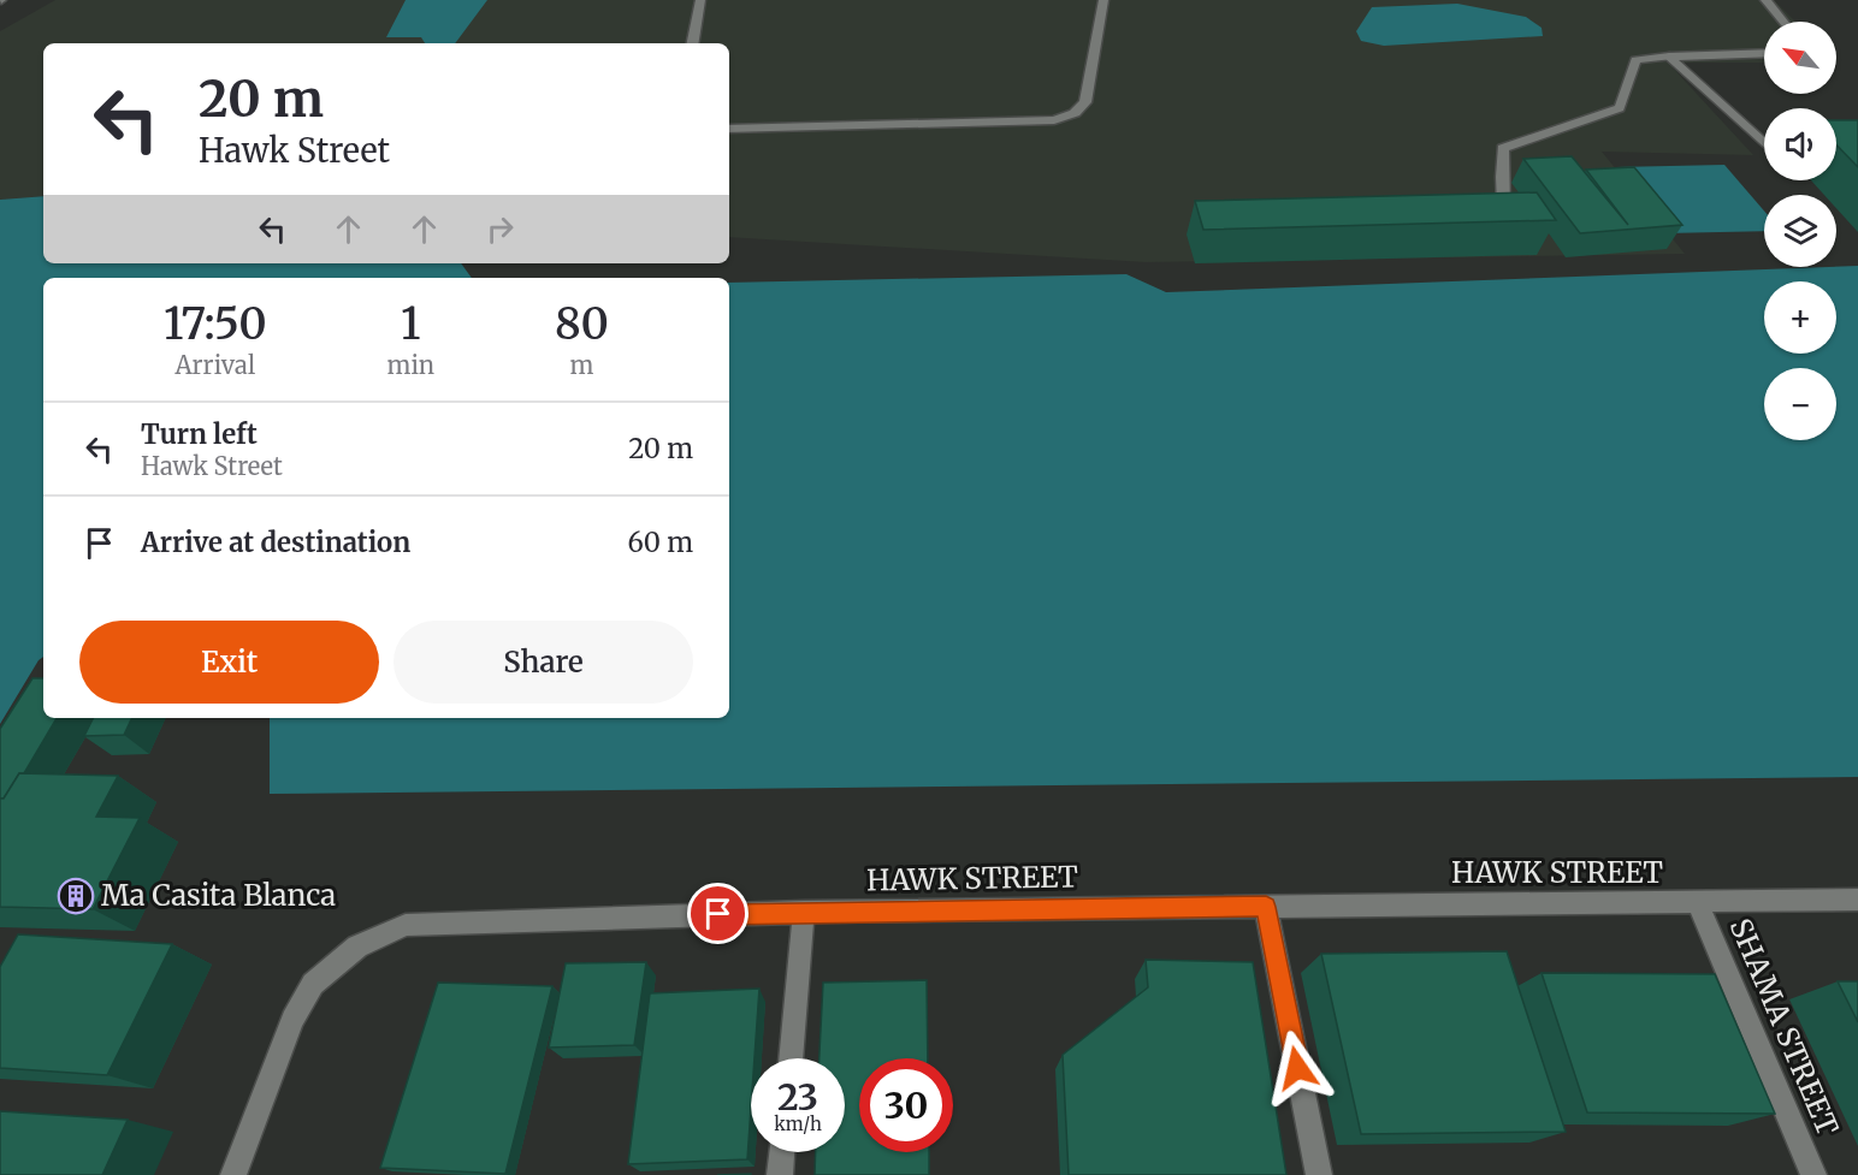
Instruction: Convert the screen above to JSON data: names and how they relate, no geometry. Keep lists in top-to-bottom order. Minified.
{"streets":{"street":["HAWK STREET","SHAMA STREET"]},"crossings":[["HAWK STREET","SHAMA STREET"]],"places":{"building":["Ma Casita Blanca"]},"north":"top left","page":{"map_buttons":["+","−"],"turn":["20 m","Hawk Street"],"eta":["17:50","Arrival","1","min","80","m"],"list":[{"name":"Turn left","note":"Hawk Street","value":"20 m"},{"name":"Arrive at destination","value":"60 m"}],"buttons":["Exit","Share"],"speed":"23 km/h","limit":"30"}}
